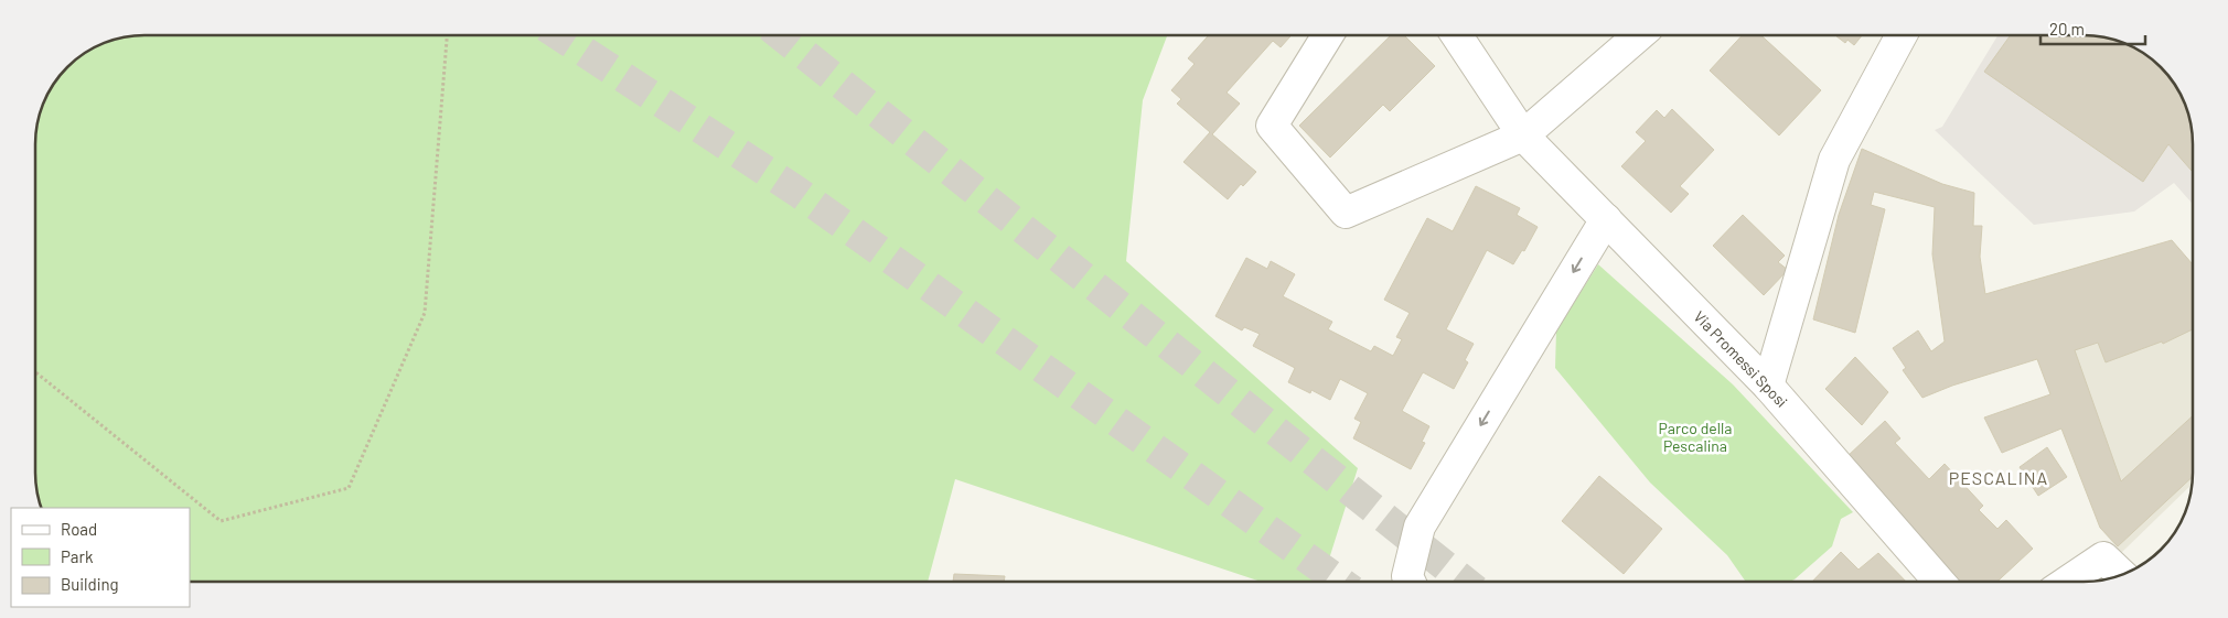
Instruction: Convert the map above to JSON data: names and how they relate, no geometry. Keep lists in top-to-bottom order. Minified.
{"streets":{"street":["Via Promessi Sposi"]},"districts":["PESCALINA"],"parks":["Parco della Pescalina"],"legend":["Road","Park","Building"],"scale_bar":"20 m"}
